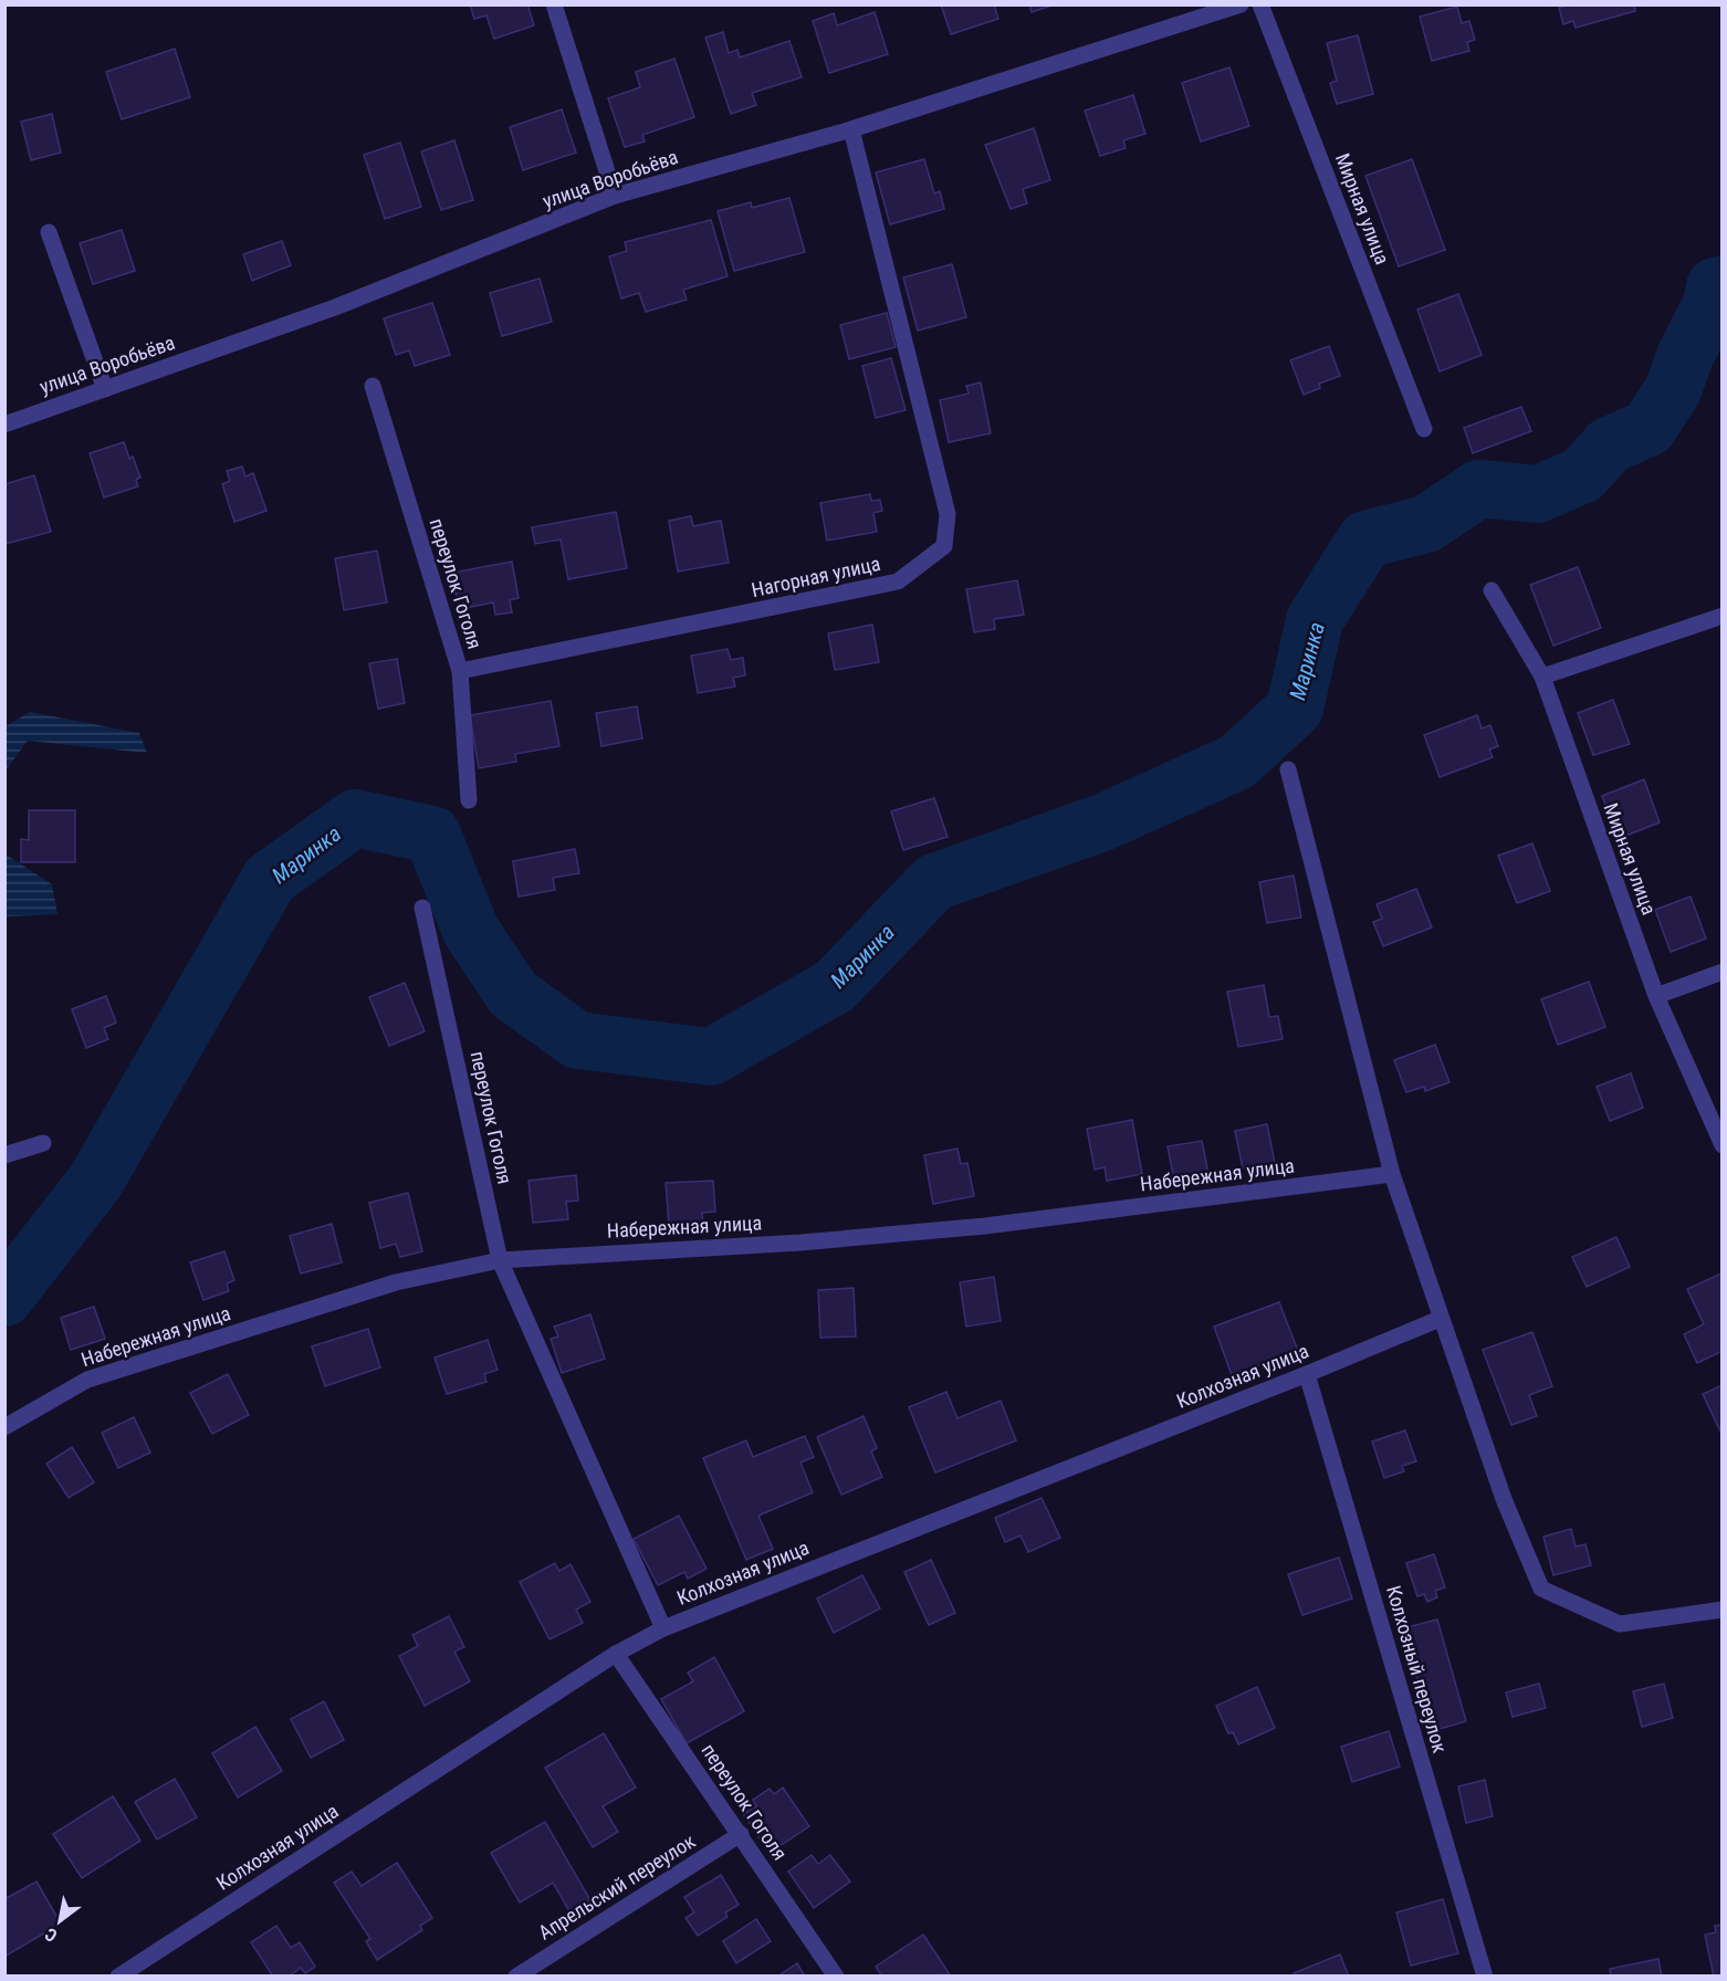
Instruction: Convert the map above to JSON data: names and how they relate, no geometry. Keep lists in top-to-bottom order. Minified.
{"streets":{"street":["улица Воробьёва","Мирная улица","Нагорная улица","переулок Гоголя","Набережная улица","Колхозная улица","Колхозный переулок","Апрельский переулок"]},"crossings":[["улица Воробьёва","Нагорная улица"],["Нагорная улица","переулок Гоголя"],["переулок Гоголя","Набережная улица"],["переулок Гоголя","Колхозная улица"],["переулок Гоголя","Апрельский переулок"],["Колхозная улица","Колхозный переулок"]],"water":["Маринка"],"north":"bottom left"}
